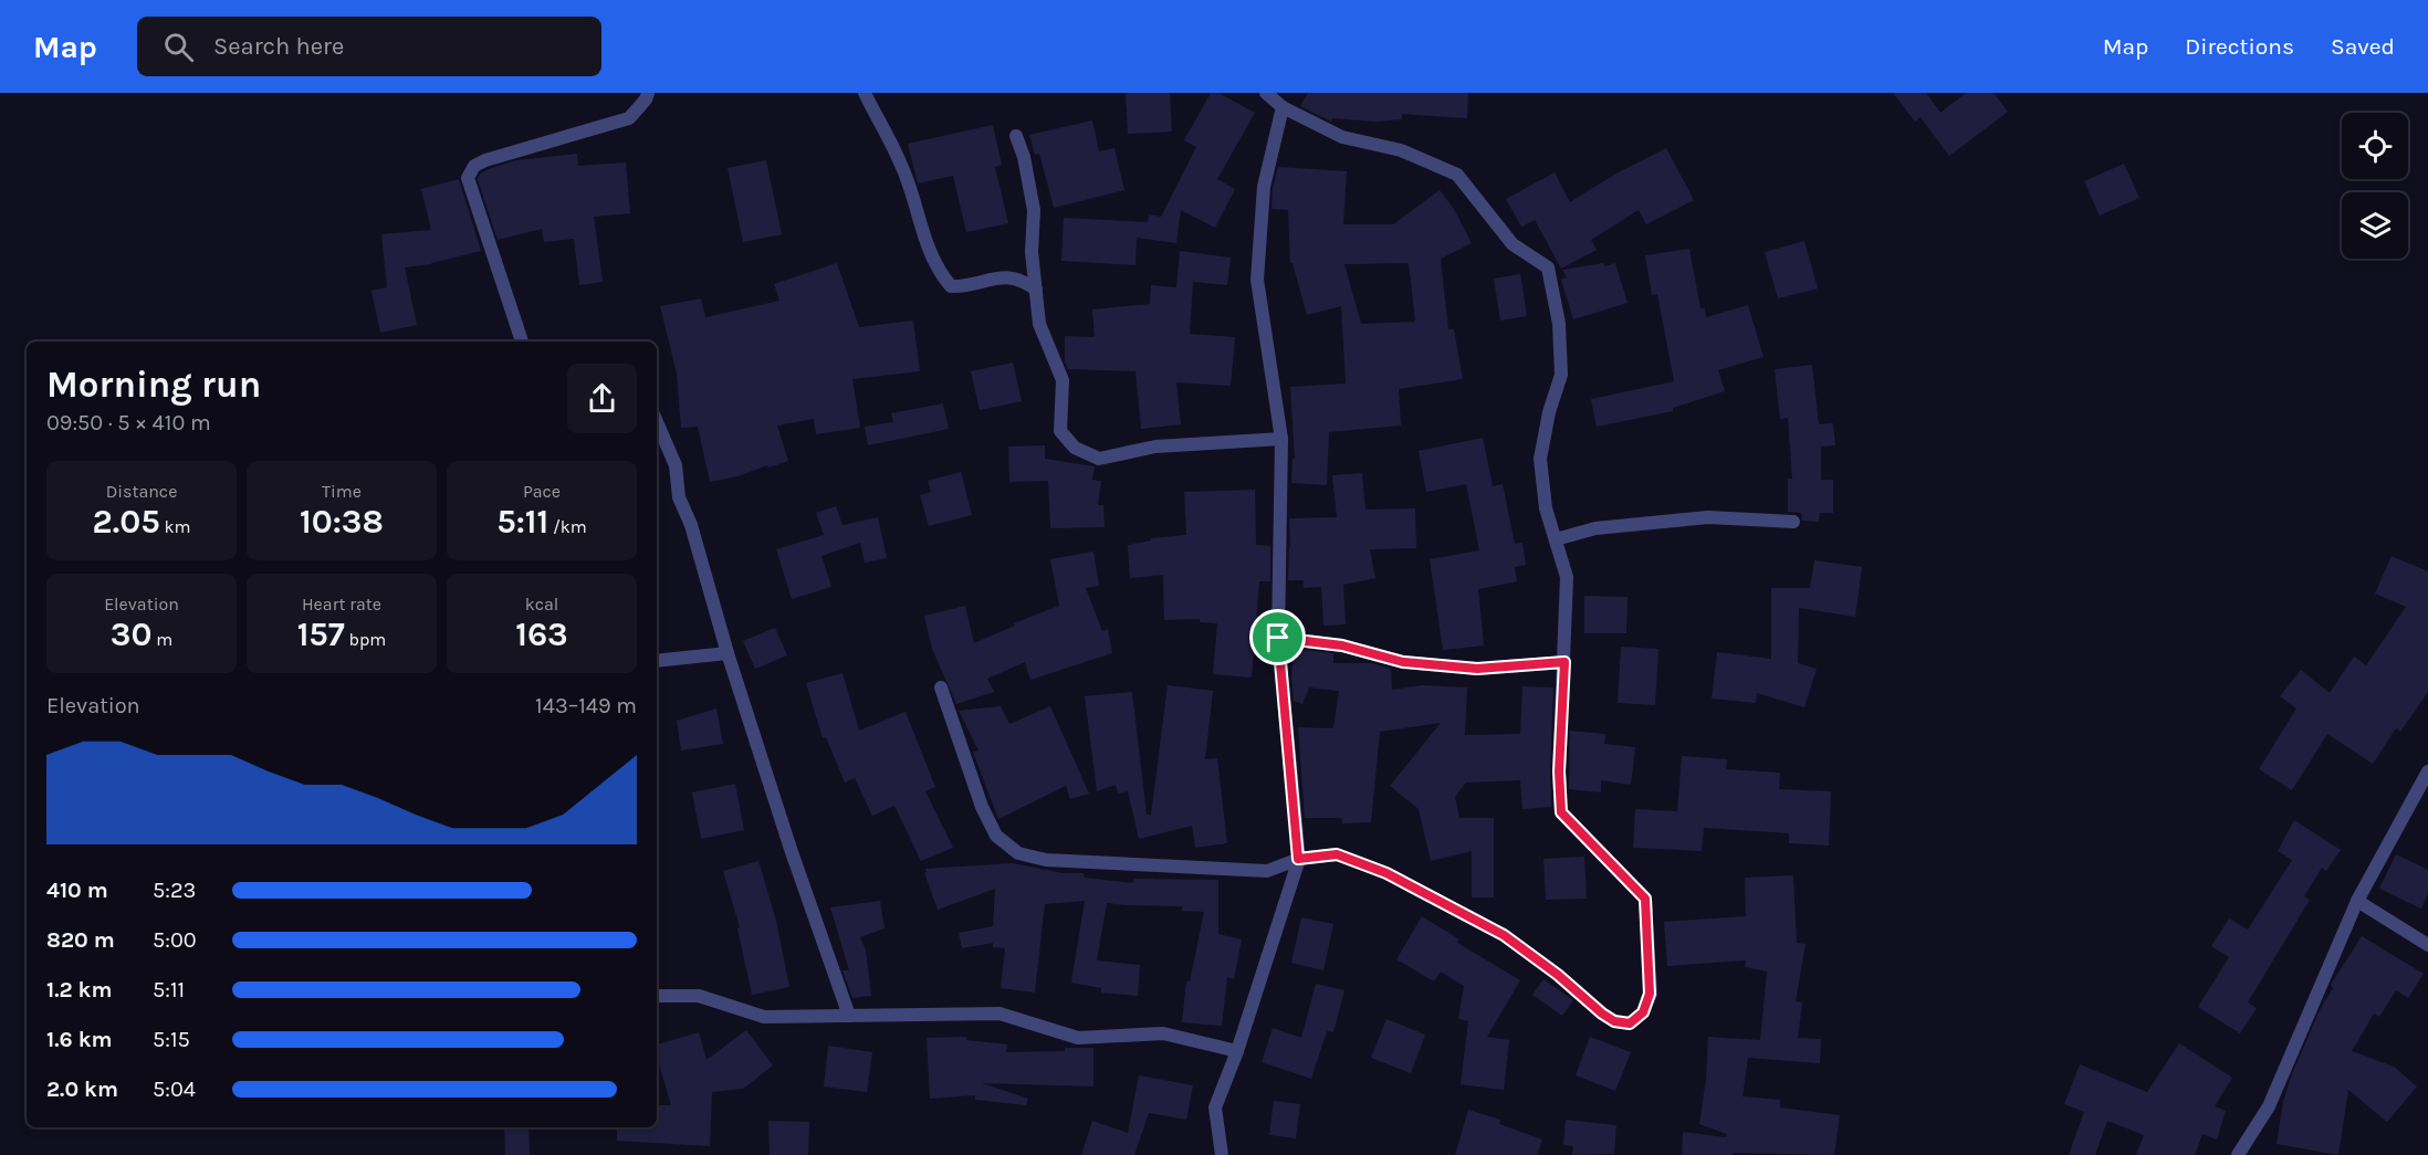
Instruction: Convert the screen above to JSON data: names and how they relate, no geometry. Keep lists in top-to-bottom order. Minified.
{"page":{"header":"Map","search":"Search here","nav":["Map","Directions","Saved"],"heading":["Morning run","09:50 · 5 × 410 m"],"stats":[["Distance","2.05 km"],["Time","10:38"],["Pace","5:11 /km"],["Elevation","30 m"],["Heart rate","157 bpm"],["kcal","163"]],"chart":["Elevation","143–149 m"],"list":[{"name":"410 m","note":"5:23"},{"name":"820 m","note":"5:00"},{"name":"1.2 km","note":"5:11"},{"name":"1.6 km","note":"5:15"},{"name":"2.0 km","note":"5:04"}]}}
